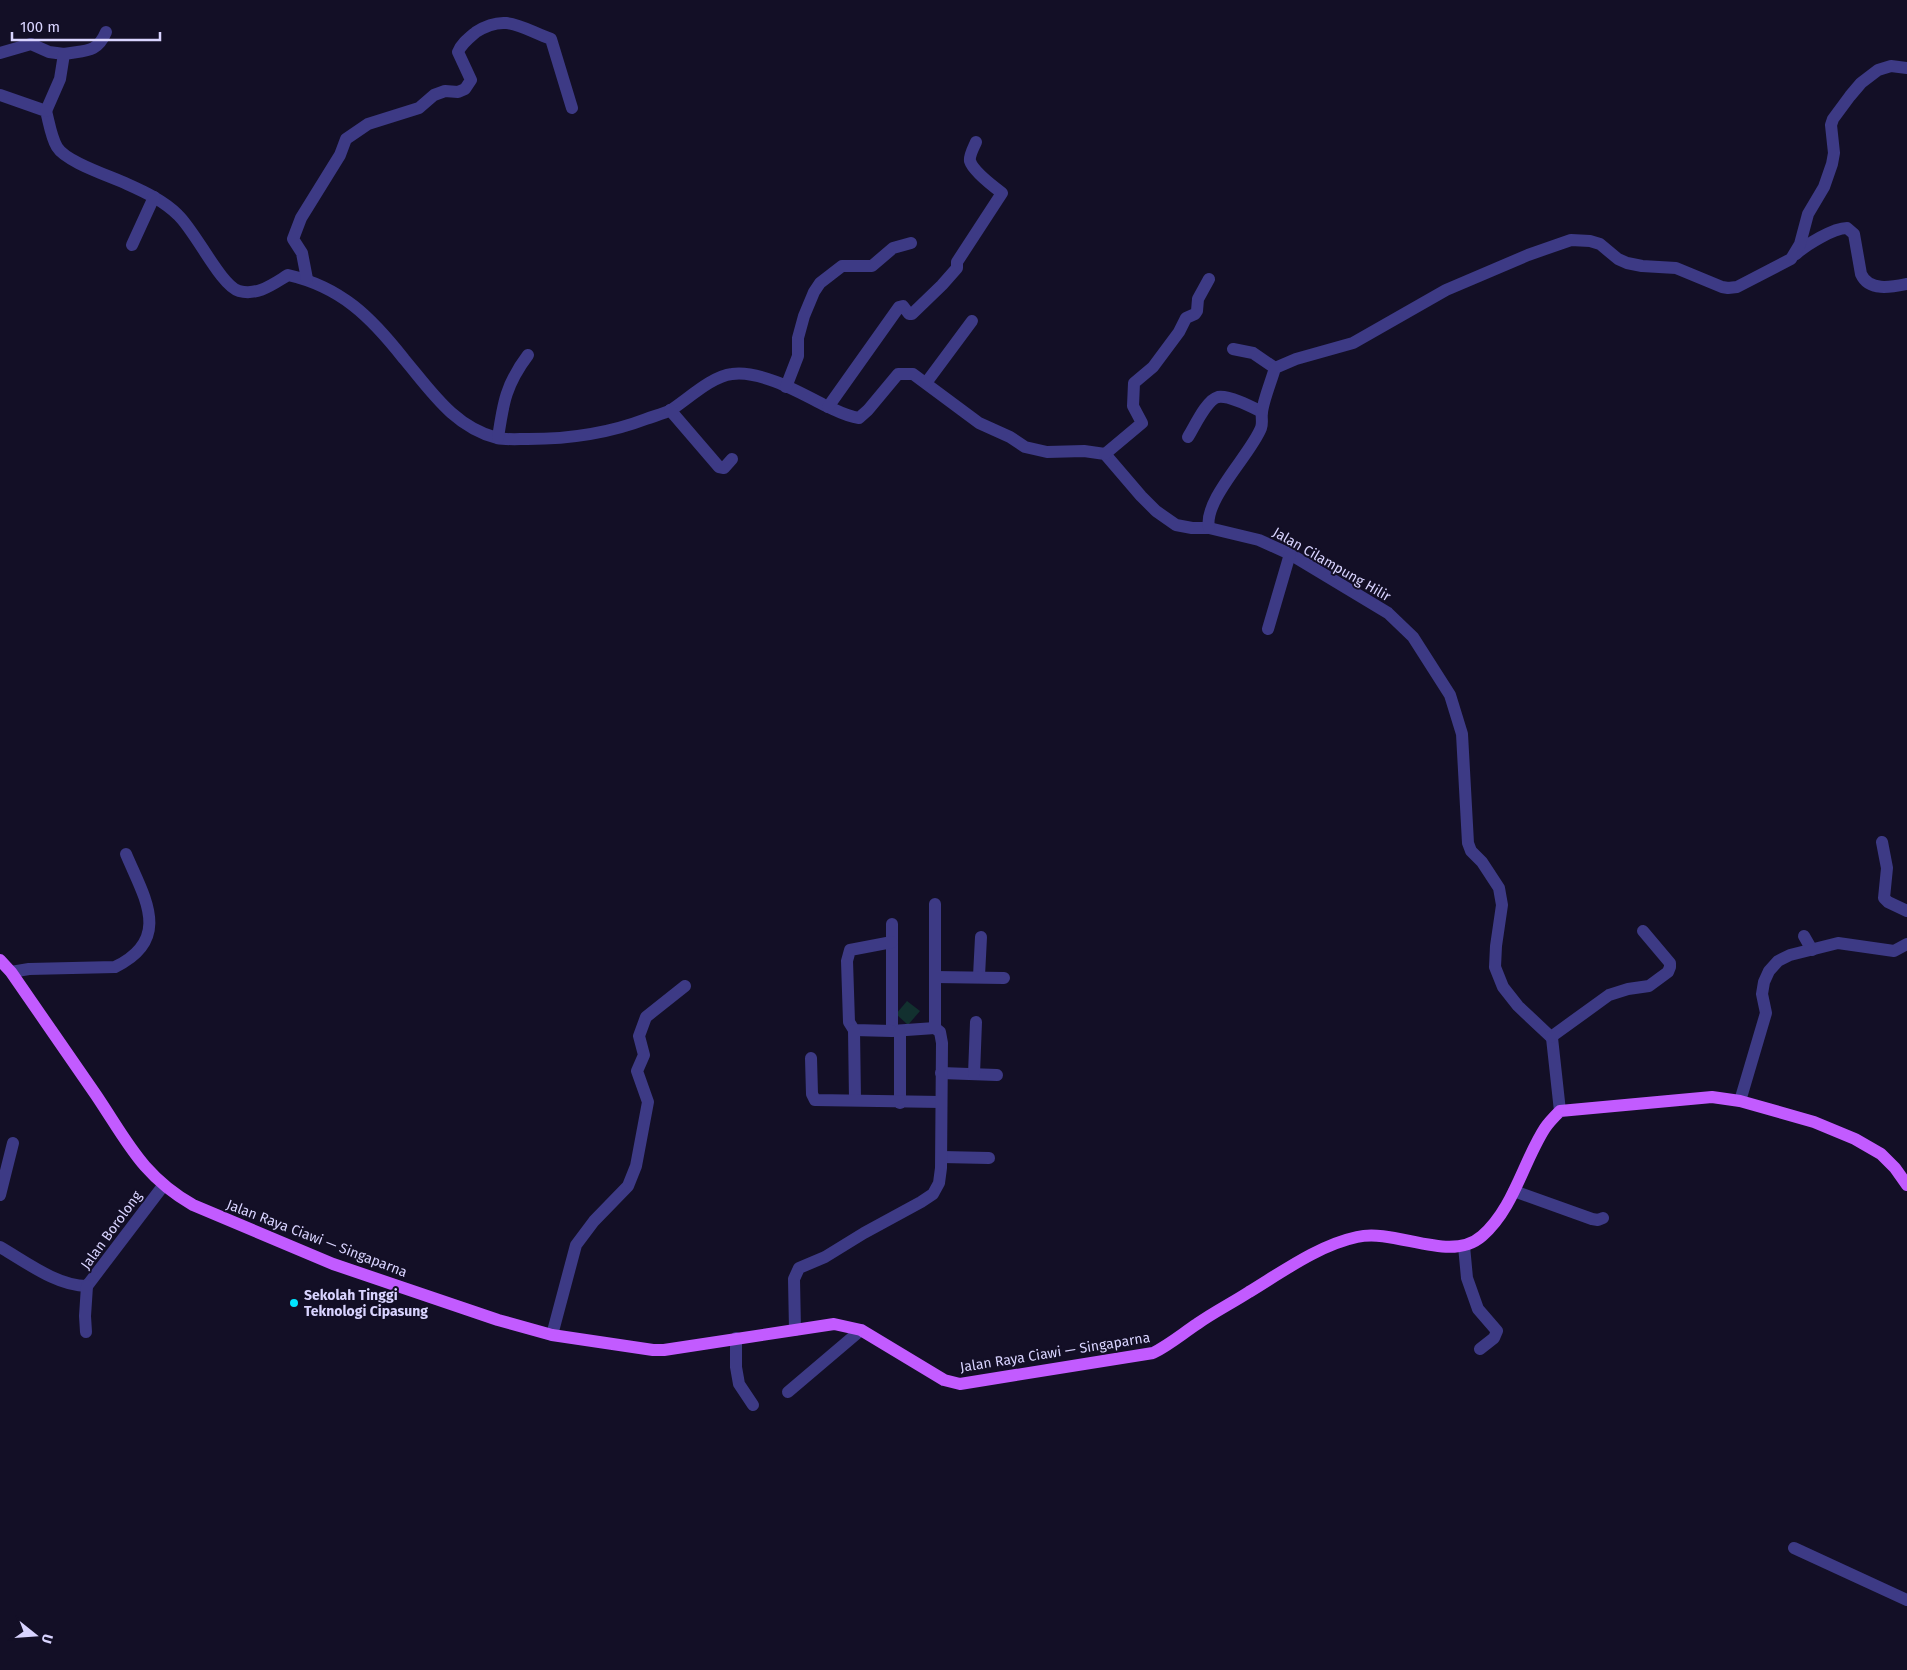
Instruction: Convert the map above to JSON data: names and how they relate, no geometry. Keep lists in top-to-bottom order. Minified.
{"streets":{"main road":["Jalan Raya Ciawi — Singaparna"],"street":["Jalan Cilampung Hilir","Jalan Borolong"]},"crossings":[["Jalan Borolong","Jalan Raya Ciawi — Singaparna"]],"places":["Sekolah Tinggi Teknologi Cipasung"],"scale_bar":"100 m","north":"right"}
